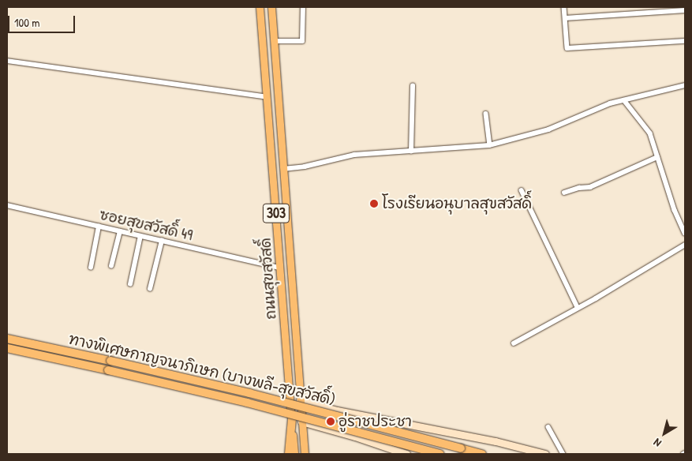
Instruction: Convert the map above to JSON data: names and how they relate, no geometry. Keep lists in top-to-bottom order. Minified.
{"streets":{"highway":["ทางพิเศษกาญจนาภิเษก (บางพลี-สุขสวัสดิ์)"],"main road":["303","ถนนสุขสวัสดิ์"],"street":["ซอยสุขสวัสดิ์ 49"]},"crossings":[["ซอยสุขสวัสดิ์ 49","ถนนสุขสวัสดิ์"]],"places":["โรงเรียนอนุบาลสุขสวัสดิ์","อู่ราชประชา"],"scale_bar":"100 m","north":"bottom left"}
